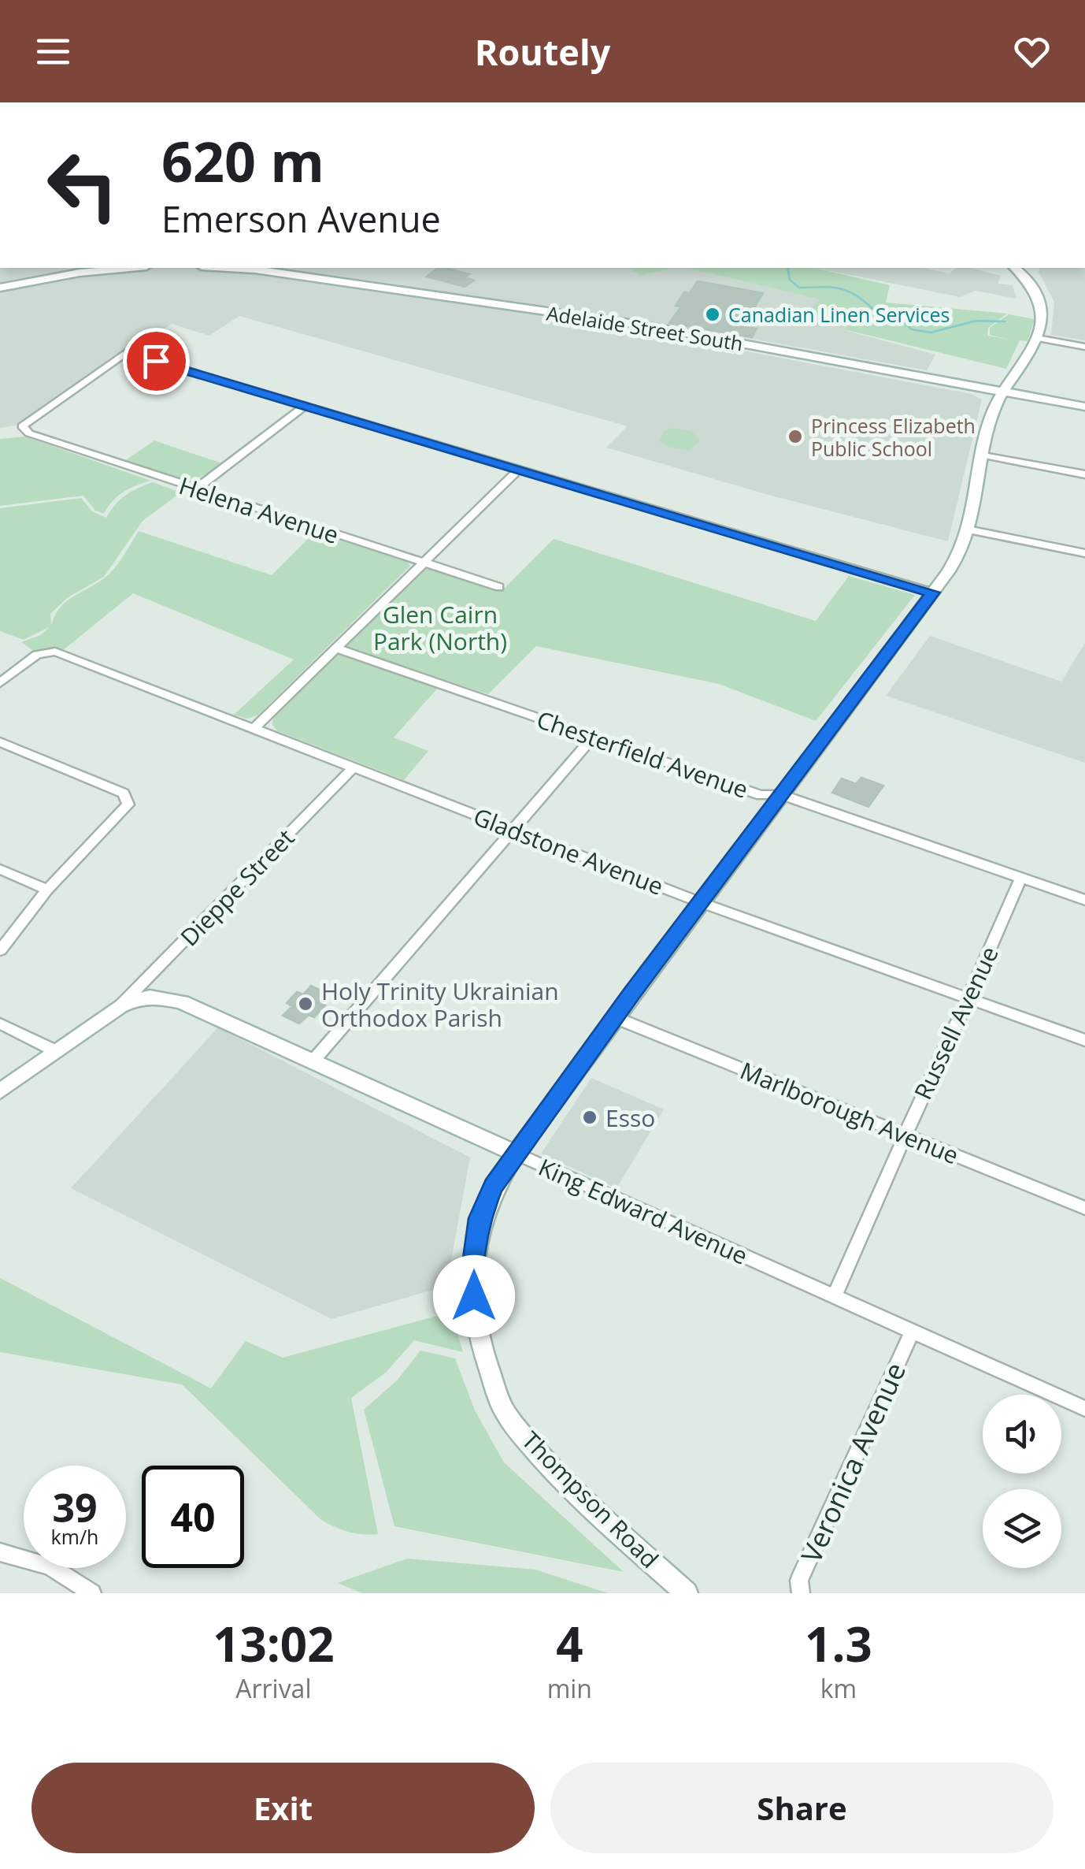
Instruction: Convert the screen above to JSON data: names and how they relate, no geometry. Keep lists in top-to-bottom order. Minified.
{"streets":{"street":["Adelaide Street South","Helena Avenue","Chesterfield Avenue","Gladstone Avenue","Dieppe Street","Russell Avenue","Marlborough Avenue","King Edward Avenue","Veronica Avenue","Thompson Road"]},"crossings":[["Adelaide Street South","Thompson Road"],["Chesterfield Avenue","Russell Avenue"],["Chesterfield Avenue","Thompson Road"],["Gladstone Avenue","Dieppe Street"],["Gladstone Avenue","Russell Avenue"],["Gladstone Avenue","Thompson Road"],["Dieppe Street","King Edward Avenue"],["Russell Avenue","Marlborough Avenue"],["Russell Avenue","King Edward Avenue"],["Marlborough Avenue","Thompson Road"],["King Edward Avenue","Veronica Avenue"],["King Edward Avenue","Thompson Road"]],"parks":["Glen Cairn Park (North)"],"places":["Canadian Linen Services","Princess Elizabeth Public School","Holy Trinity Ukrainian Orthodox Parish","Esso"],"page":{"header":"Routely","turn":["620 m","Emerson Avenue"],"speed":"39 km/h","limit":"40","eta":["13:02","Arrival","4","min","1.3","km"],"buttons":["Exit","Share"]}}
